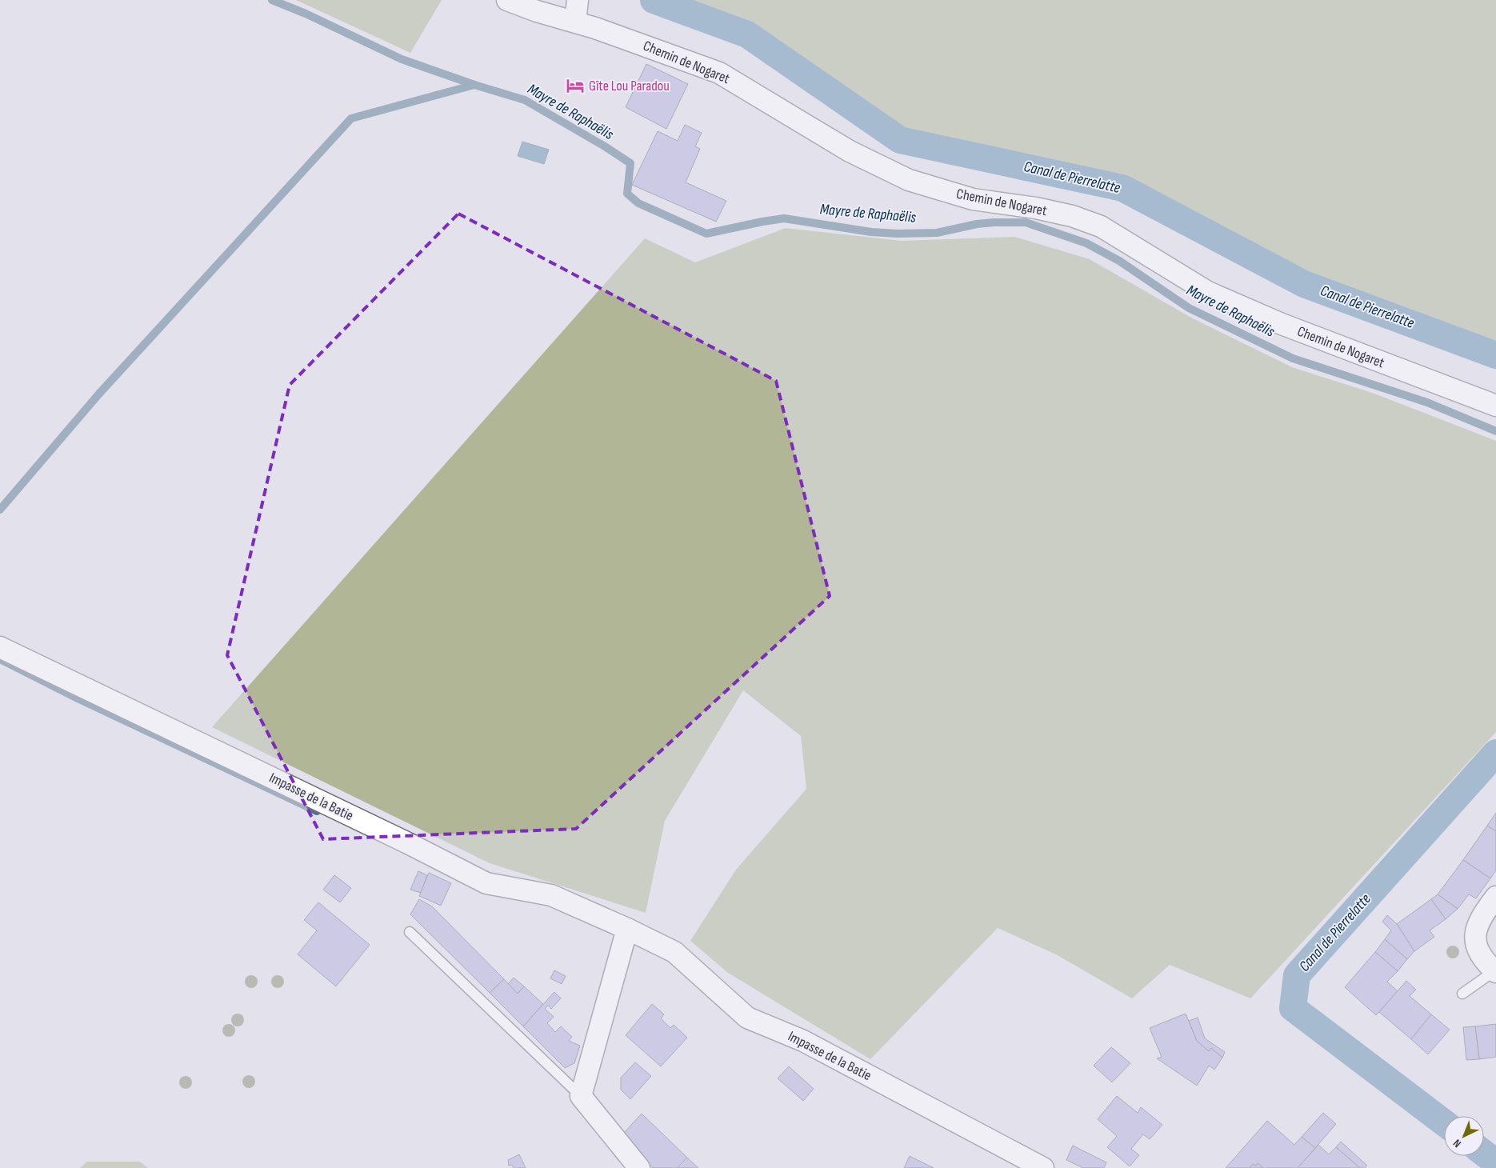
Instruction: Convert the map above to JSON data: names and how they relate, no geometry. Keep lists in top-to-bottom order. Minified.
{"streets":{"street":["Chemin de Nogaret","Impasse de la Batie"]},"water":["Mayre de Raphaëlis","Canal de Pierrelatte"],"places":{"hotel":["Gîte Lou Paradou"]},"north":"bottom left"}
